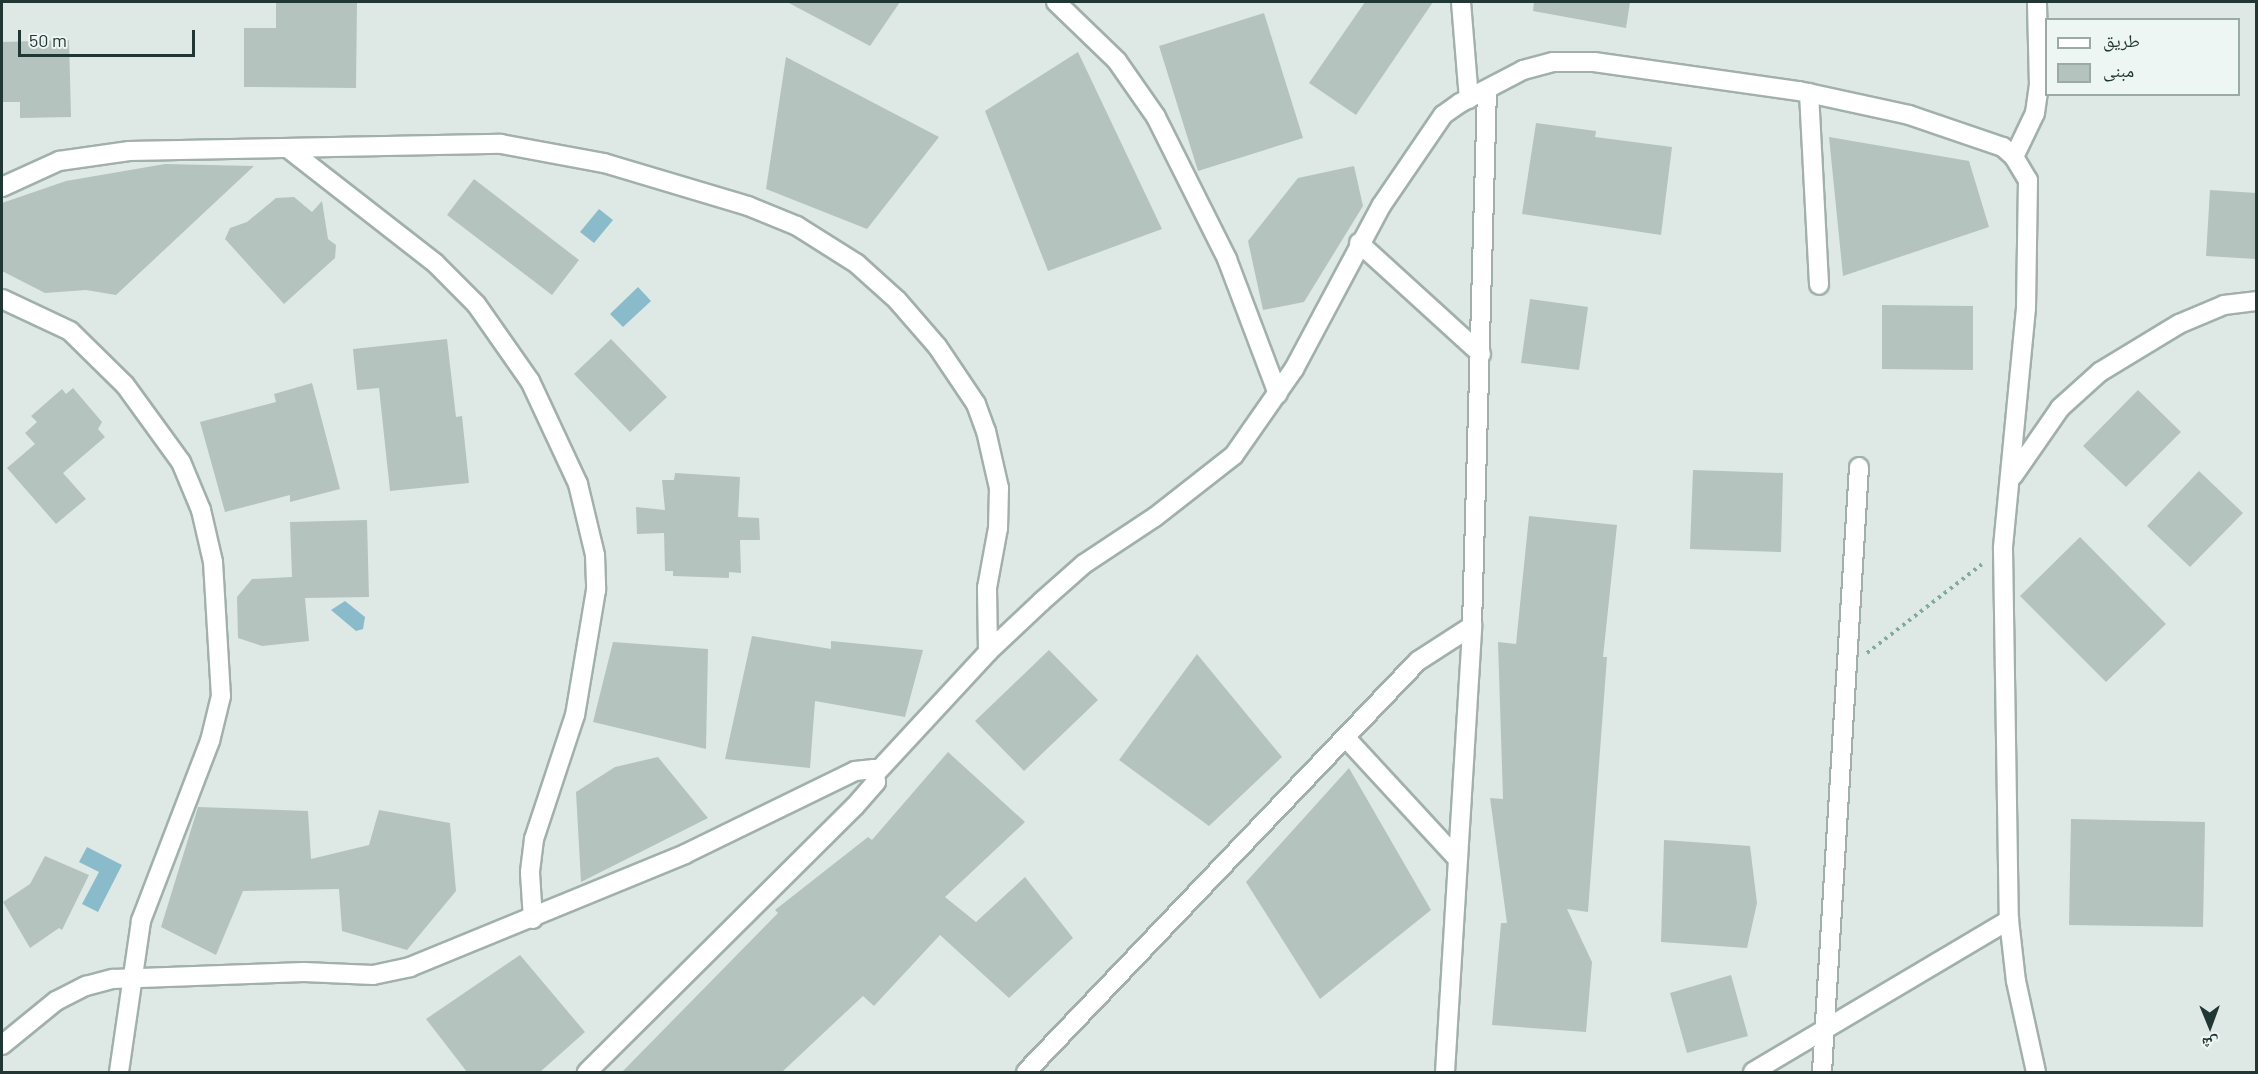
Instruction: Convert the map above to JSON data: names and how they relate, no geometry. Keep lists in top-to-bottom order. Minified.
{"legend":["طريق","مبنى"],"scale_bar":"50 m","north":"bottom"}
